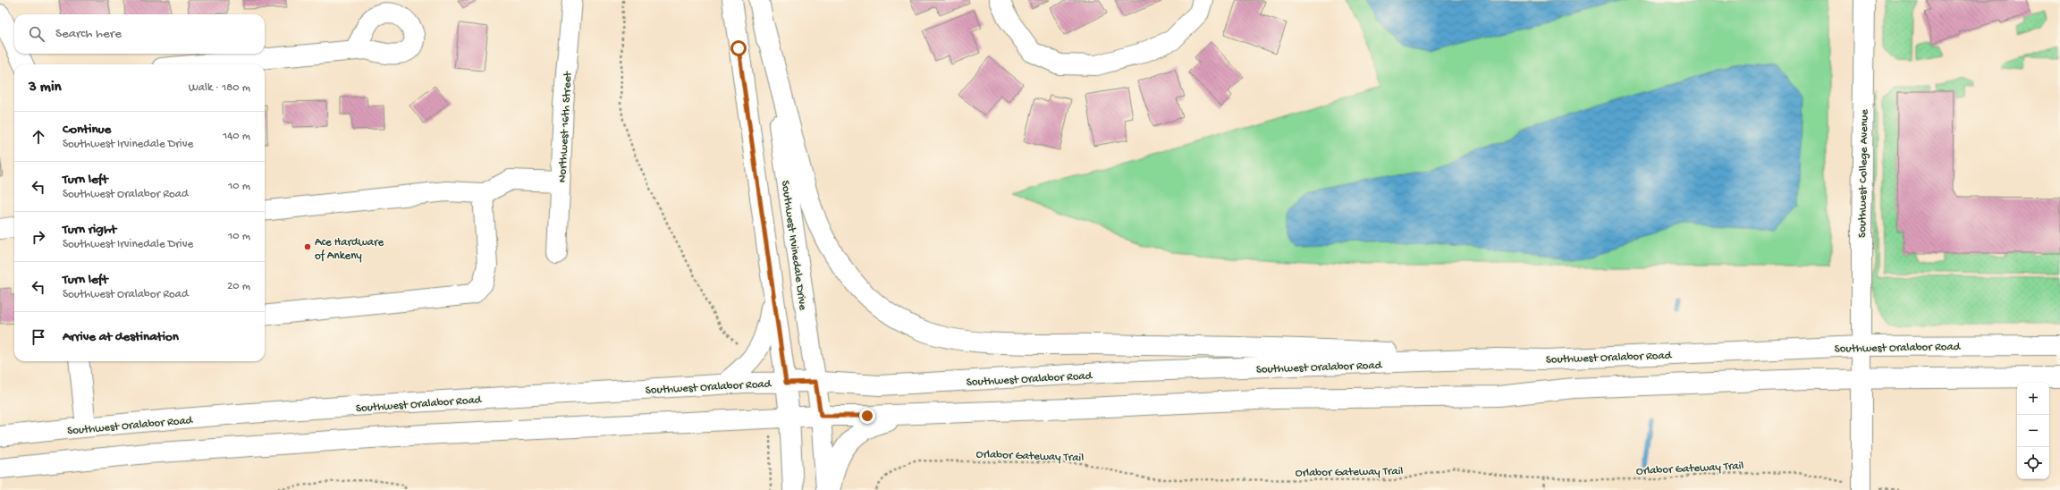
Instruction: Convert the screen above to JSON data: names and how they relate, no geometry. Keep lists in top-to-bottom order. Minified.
{"streets":{"main road":["Northwest 16th Street","Southwest College Avenue","Southwest Irvinedale Drive","Southwest Oralabor Road"],"path":["Orlabor Gateway Trail"]},"crossings":[["Southwest College Avenue","Southwest Oralabor Road"],["Southwest College Avenue","Orlabor Gateway Trail"],["Southwest Irvinedale Drive","Southwest Oralabor Road"]],"places":["Ace Hardware of Ankeny"],"page":{"search":"Search here","heading":["3 min","Walk · 180 m"],"list":[["Continue","Southwest Irvinedale Drive","140 m"],["Turn left","Southwest Oralabor Road","10 m"],["Turn right","Southwest Irvinedale Drive","10 m"],["Turn left","Southwest Oralabor Road","20 m"],"Arrive at destination"],"map_buttons":["+","−"]}}
